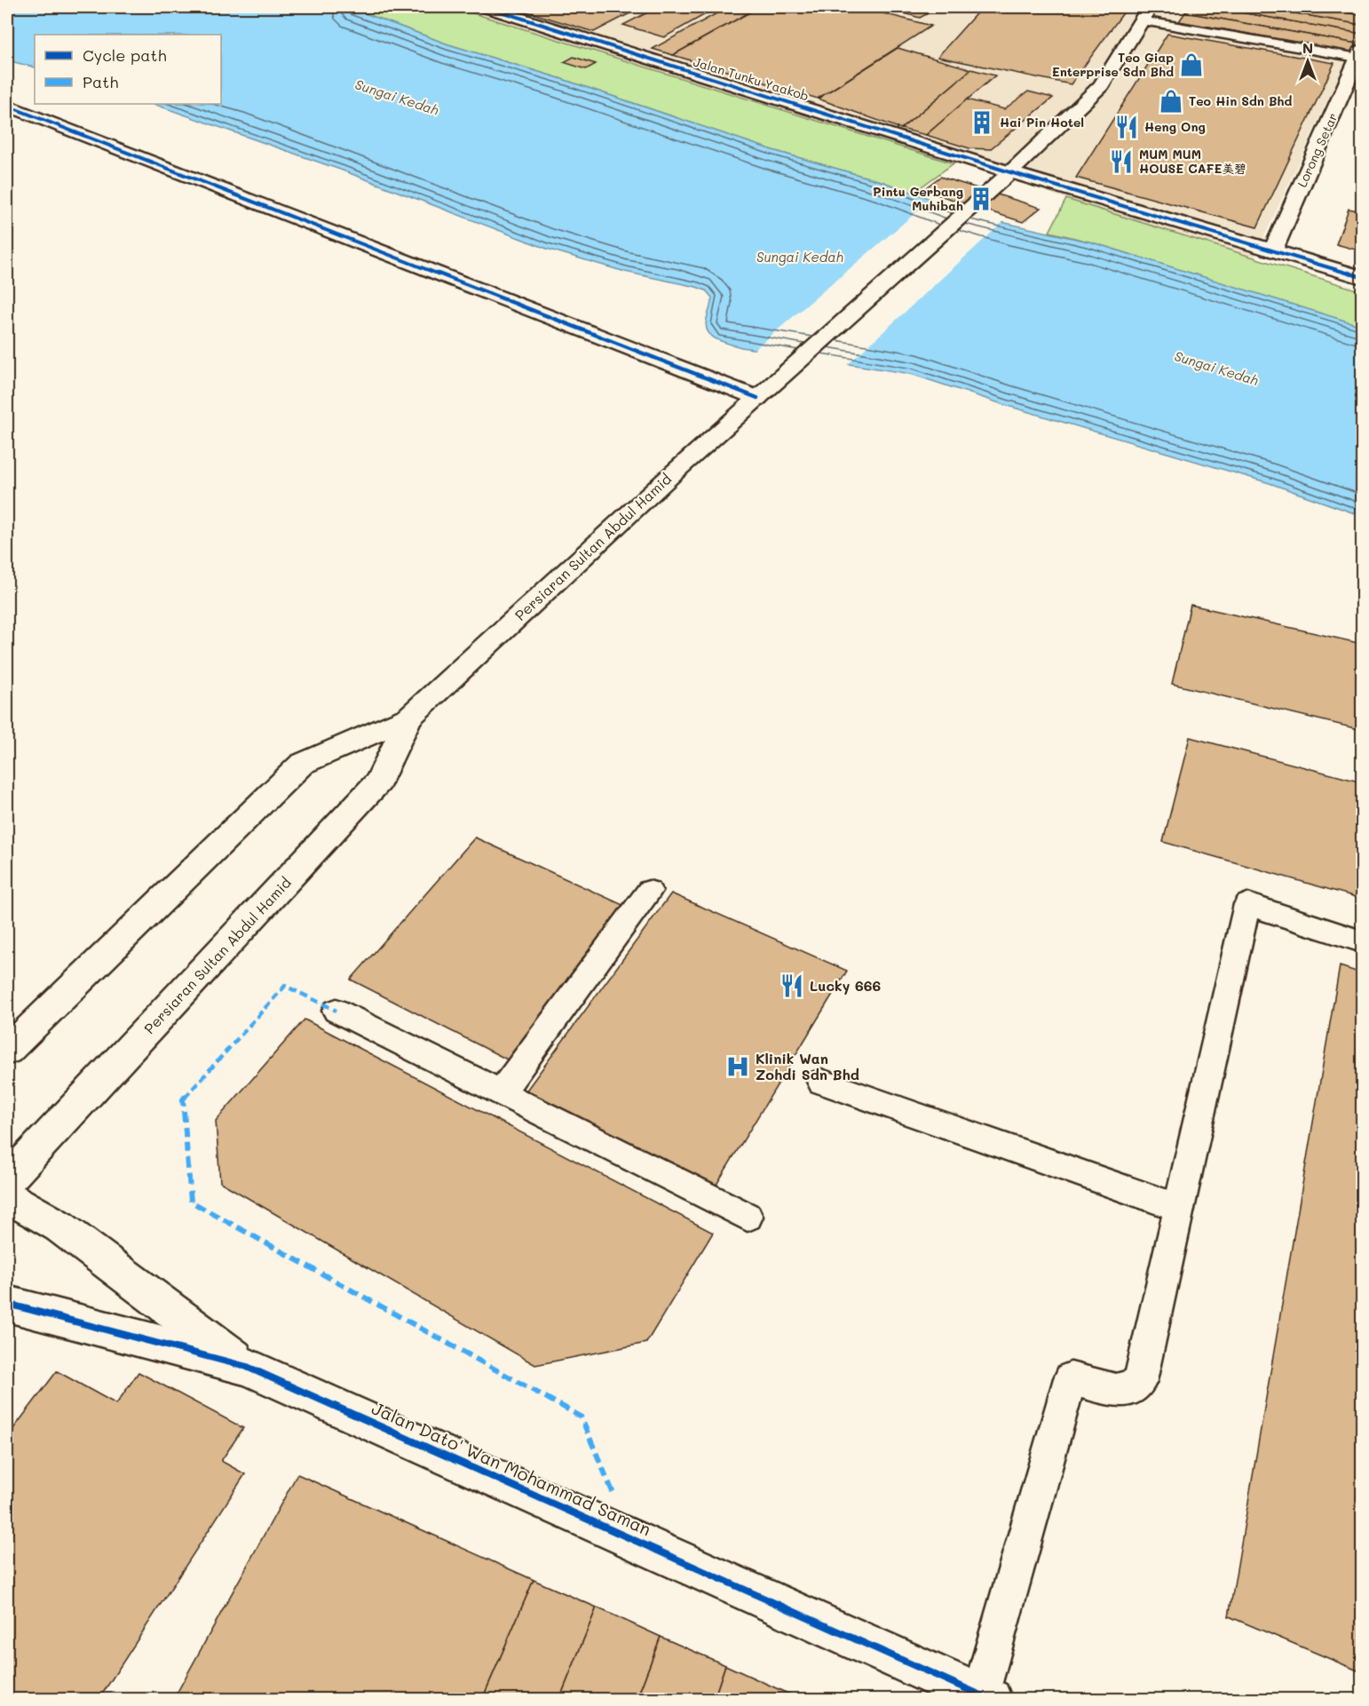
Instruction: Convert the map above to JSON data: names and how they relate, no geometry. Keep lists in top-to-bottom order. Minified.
{"streets":{"street":["Jalan Tunku Yaakob","Lorong Setar","Persiaran Sultan Abdul Hamid","Jalan Dato' Wan Mohammad Saman"]},"crossings":[["Jalan Tunku Yaakob","Lorong Setar"],["Jalan Tunku Yaakob","Persiaran Sultan Abdul Hamid"]],"water":["Sungai Kedah"],"places":{"shop":["Teo Giap Enterprise Sdn Bhd","Teo Hin Sdn Bhd"],"building":["Hai Pin Hotel","Pintu Gerbang Muhibah"],"restaurant":["Heng Ong","MUM MUM HOUSE CAFE美碧","Lucky 666"],"hospital":["Klinik Wan Zohdi Sdn Bhd"]},"legend":["Cycle path","Path"],"north":"top"}
